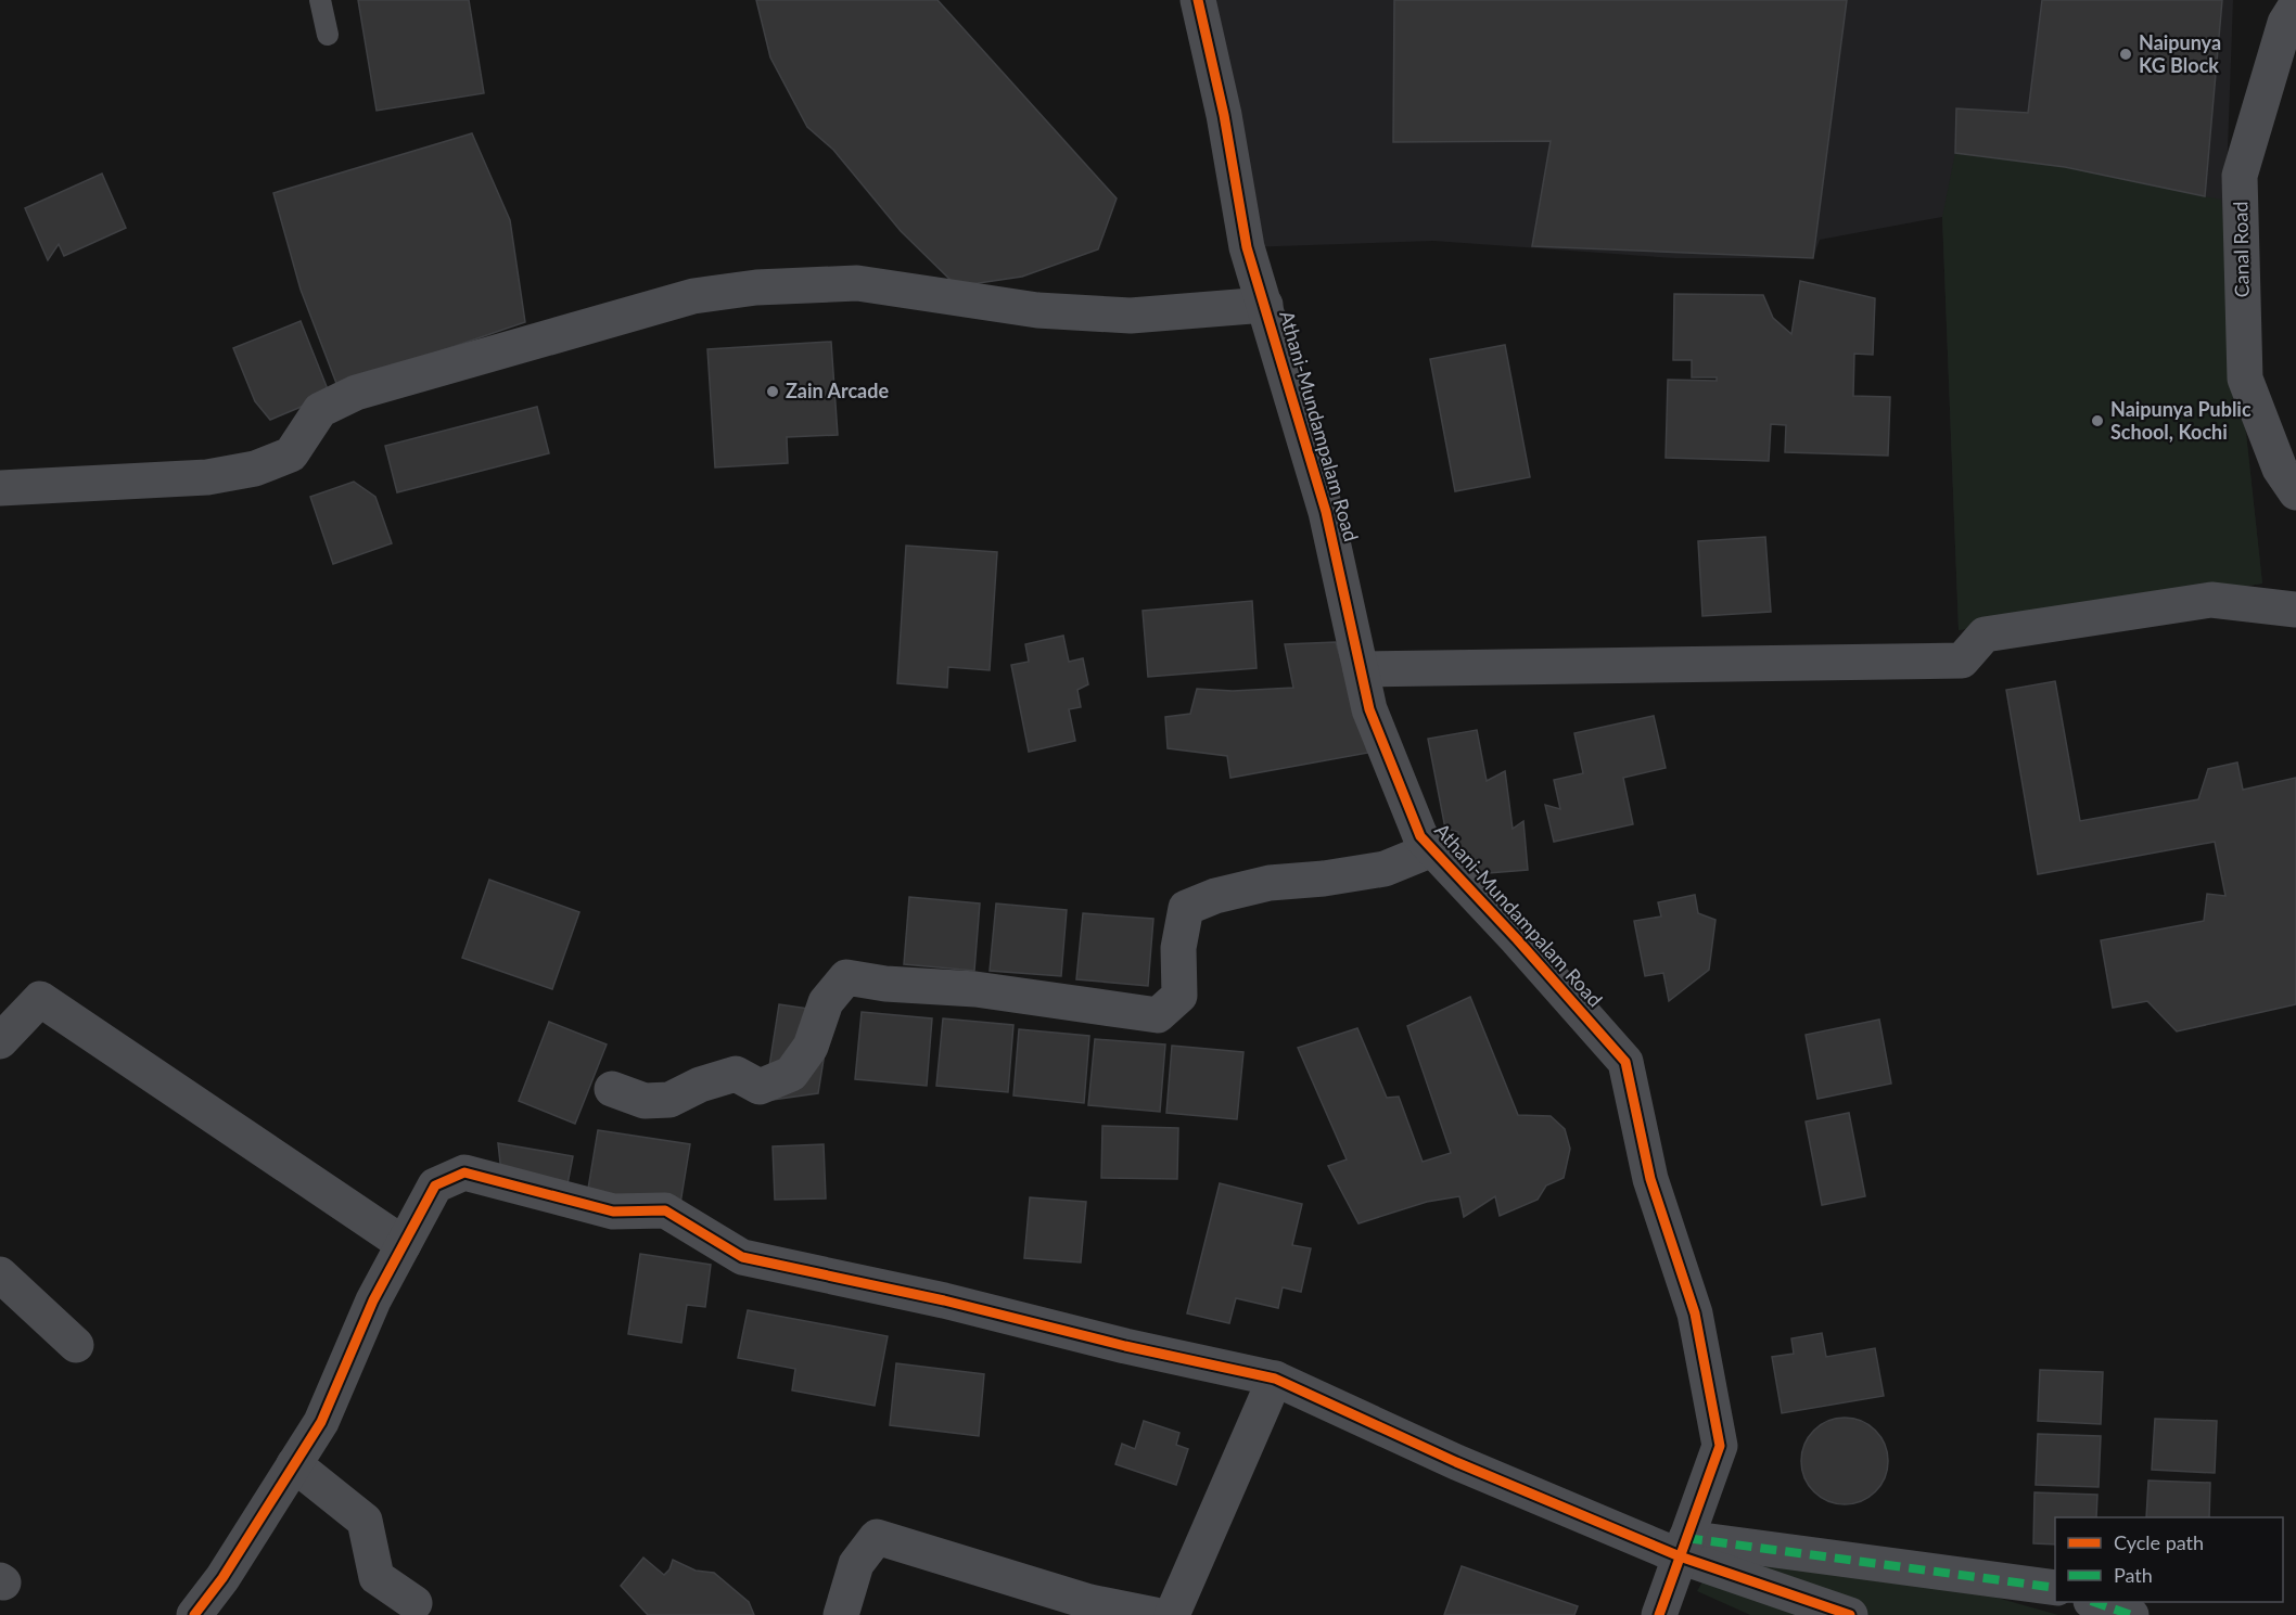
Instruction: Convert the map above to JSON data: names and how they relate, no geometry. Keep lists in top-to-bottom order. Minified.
{"streets":{"street":["Canal Road","Athani-Mundampalam Road"]},"places":["Naipunya KG Block","Zain Arcade","Naipunya Public School, Kochi"],"legend":["Cycle path","Path"]}
